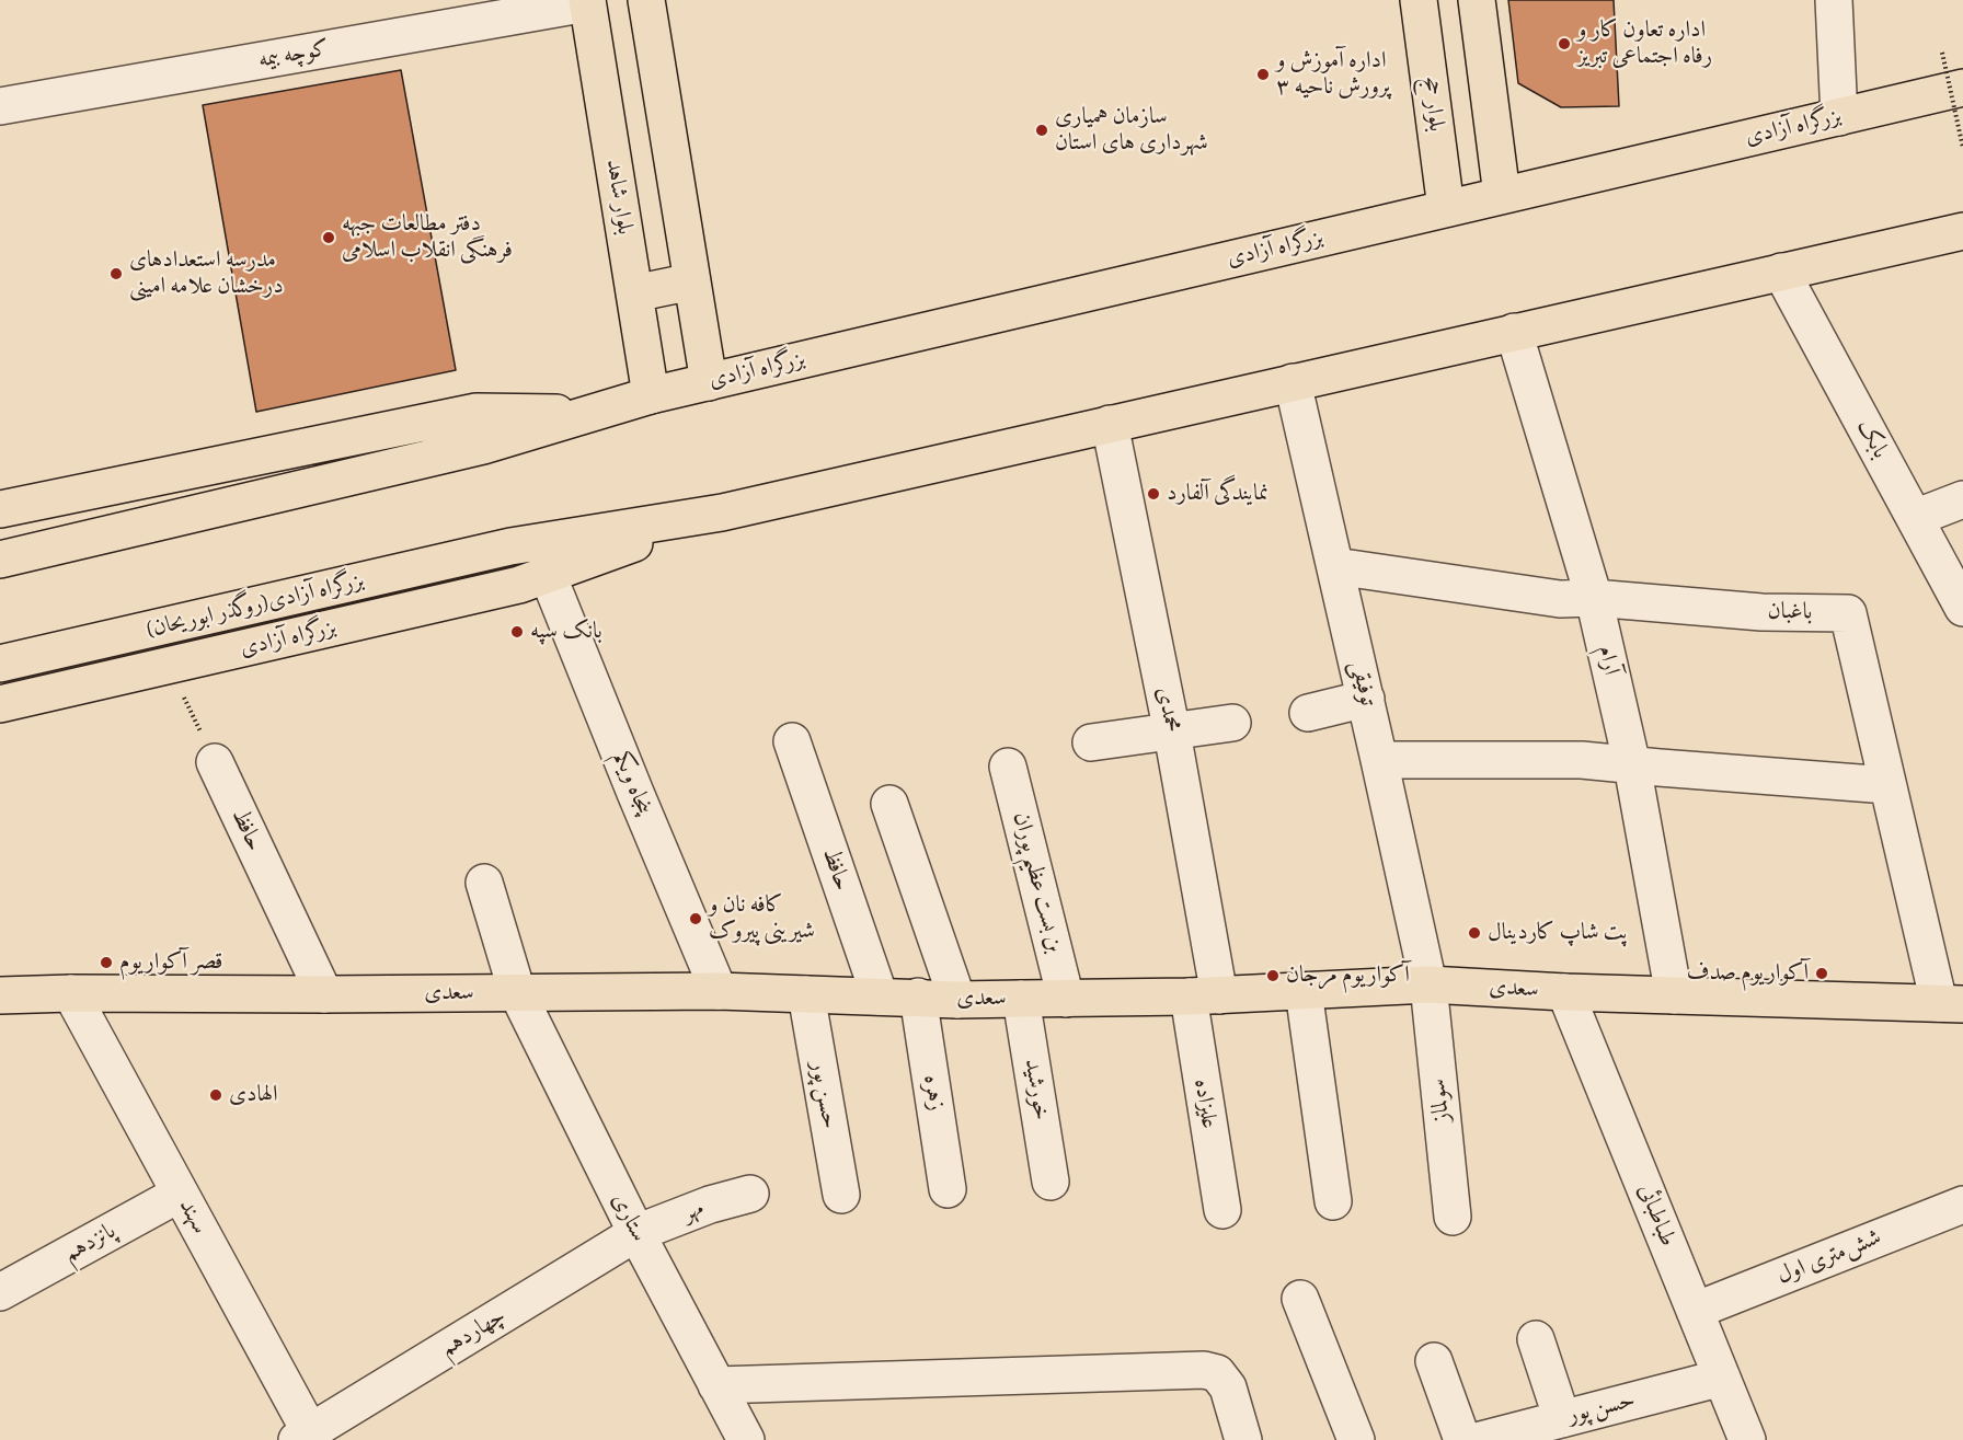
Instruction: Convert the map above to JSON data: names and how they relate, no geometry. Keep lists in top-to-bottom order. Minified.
{"streets":{"main road":["بلوار حج","بزرگراه آزادی","بلوار شاهد","بزرگراه آزادی(روگذر ابوریحان)","سعدی"],"street":["کوچه بیمه","بابک","باغبان","آرام","توفیقی","محمدی","پنجاه ویکم","حافظ","بن بست عظیم پوران","خورشید","زهره","حسن پور","سولماز","علیزاده","مهر","طباطبائی","سهند","ستاری","پانزدهم","شش‌متری اول","چهاردهم"]},"crossings":[["کوچه بیمه","بلوار شاهد"],["بلوار حج","بزرگراه آزادی"],["بزرگراه آزادی","بلوار شاهد"],["بزرگراه آزادی","بابک"],["بزرگراه آزادی","بزرگراه آزادی(روگذر ابوریحان)"],["بزرگراه آزادی","آرام"],["بزرگراه آزادی","توفیقی"],["بزرگراه آزادی","محمدی"],["بزرگراه آزادی","پنجاه ویکم"],["باغبان","آرام"],["باغبان","توفیقی"],["باغبان","سعدی"],["آرام","سعدی"],["توفیقی","سعدی"],["توفیقی","سولماز"],["محمدی","سعدی"],["محمدی","علیزاده"],["پنجاه ویکم","سعدی"],["حافظ","سعدی"],["بن بست عظیم پوران","سعدی"],["سعدی","خورشید"],["سعدی","زهره"],["سعدی","حسن پور"],["سعدی","سولماز"],["سعدی","علیزاده"],["سعدی","طباطبائی"],["سعدی","سهند"],["سعدی","ستاری"],["حسن پور","طباطبائی"],["مهر","ستاری"],["مهر","چهاردهم"],["طباطبائی","شش‌متری اول"],["سهند","پانزدهم"],["سهند","چهاردهم"],["ستاری","چهاردهم"]],"places":["اداره تعاون کار و رفاه اجتماعی تبریز","اداره آموزش و پرورش ناحیه ۳","سازمان همیاری شهرداری های استان","دفتر مطالعات جبهه فرهنگی انقلاب اسلامی","مدرسه استعدادهای درخشان علامه امینی","نمایندگی آلفارد","بانک سپه","کافه نان و شیرینی پیروک","پت شاپ کاردینال","قصر آکواریوم","آکواریوم صدف","آکواریوم مرجان","الهادی"]}
